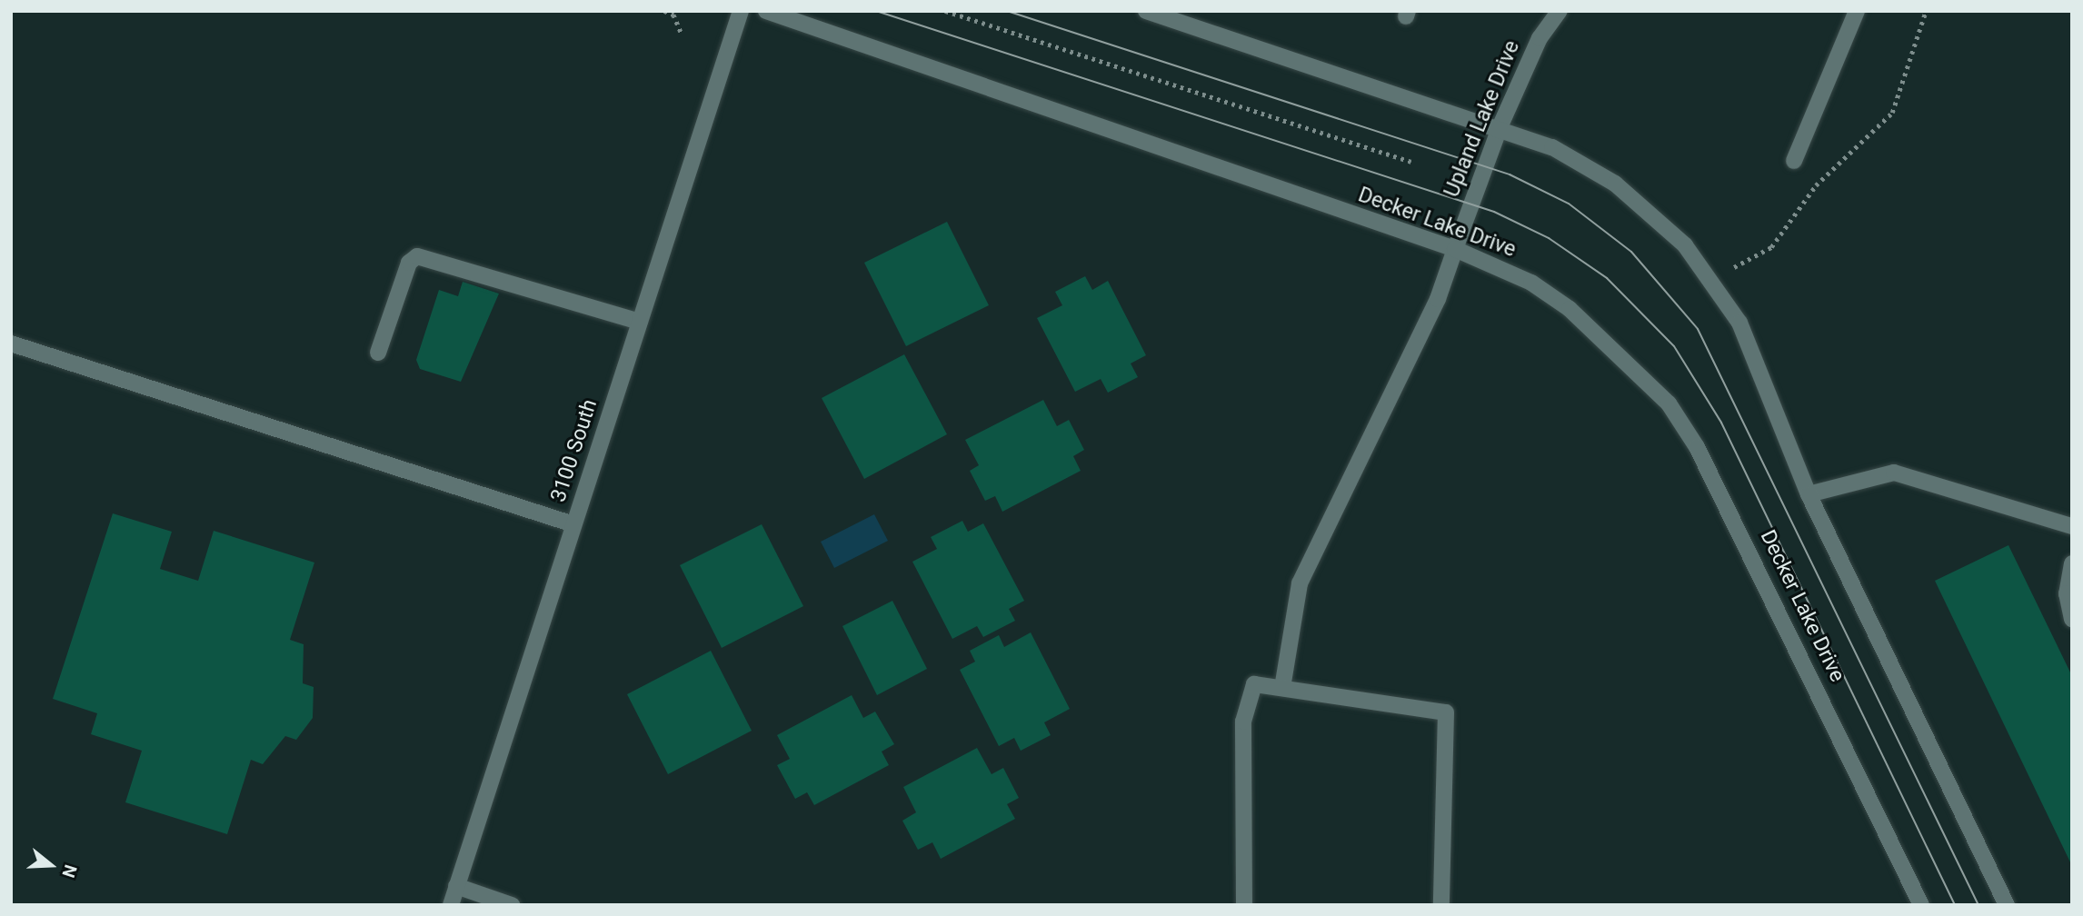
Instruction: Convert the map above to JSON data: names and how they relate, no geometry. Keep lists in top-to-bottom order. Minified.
{"streets":{"street":["Upland Lake Drive","Decker Lake Drive","3100 South"]},"crossings":[["Upland Lake Drive","Decker Lake Drive"]],"north":"right"}
